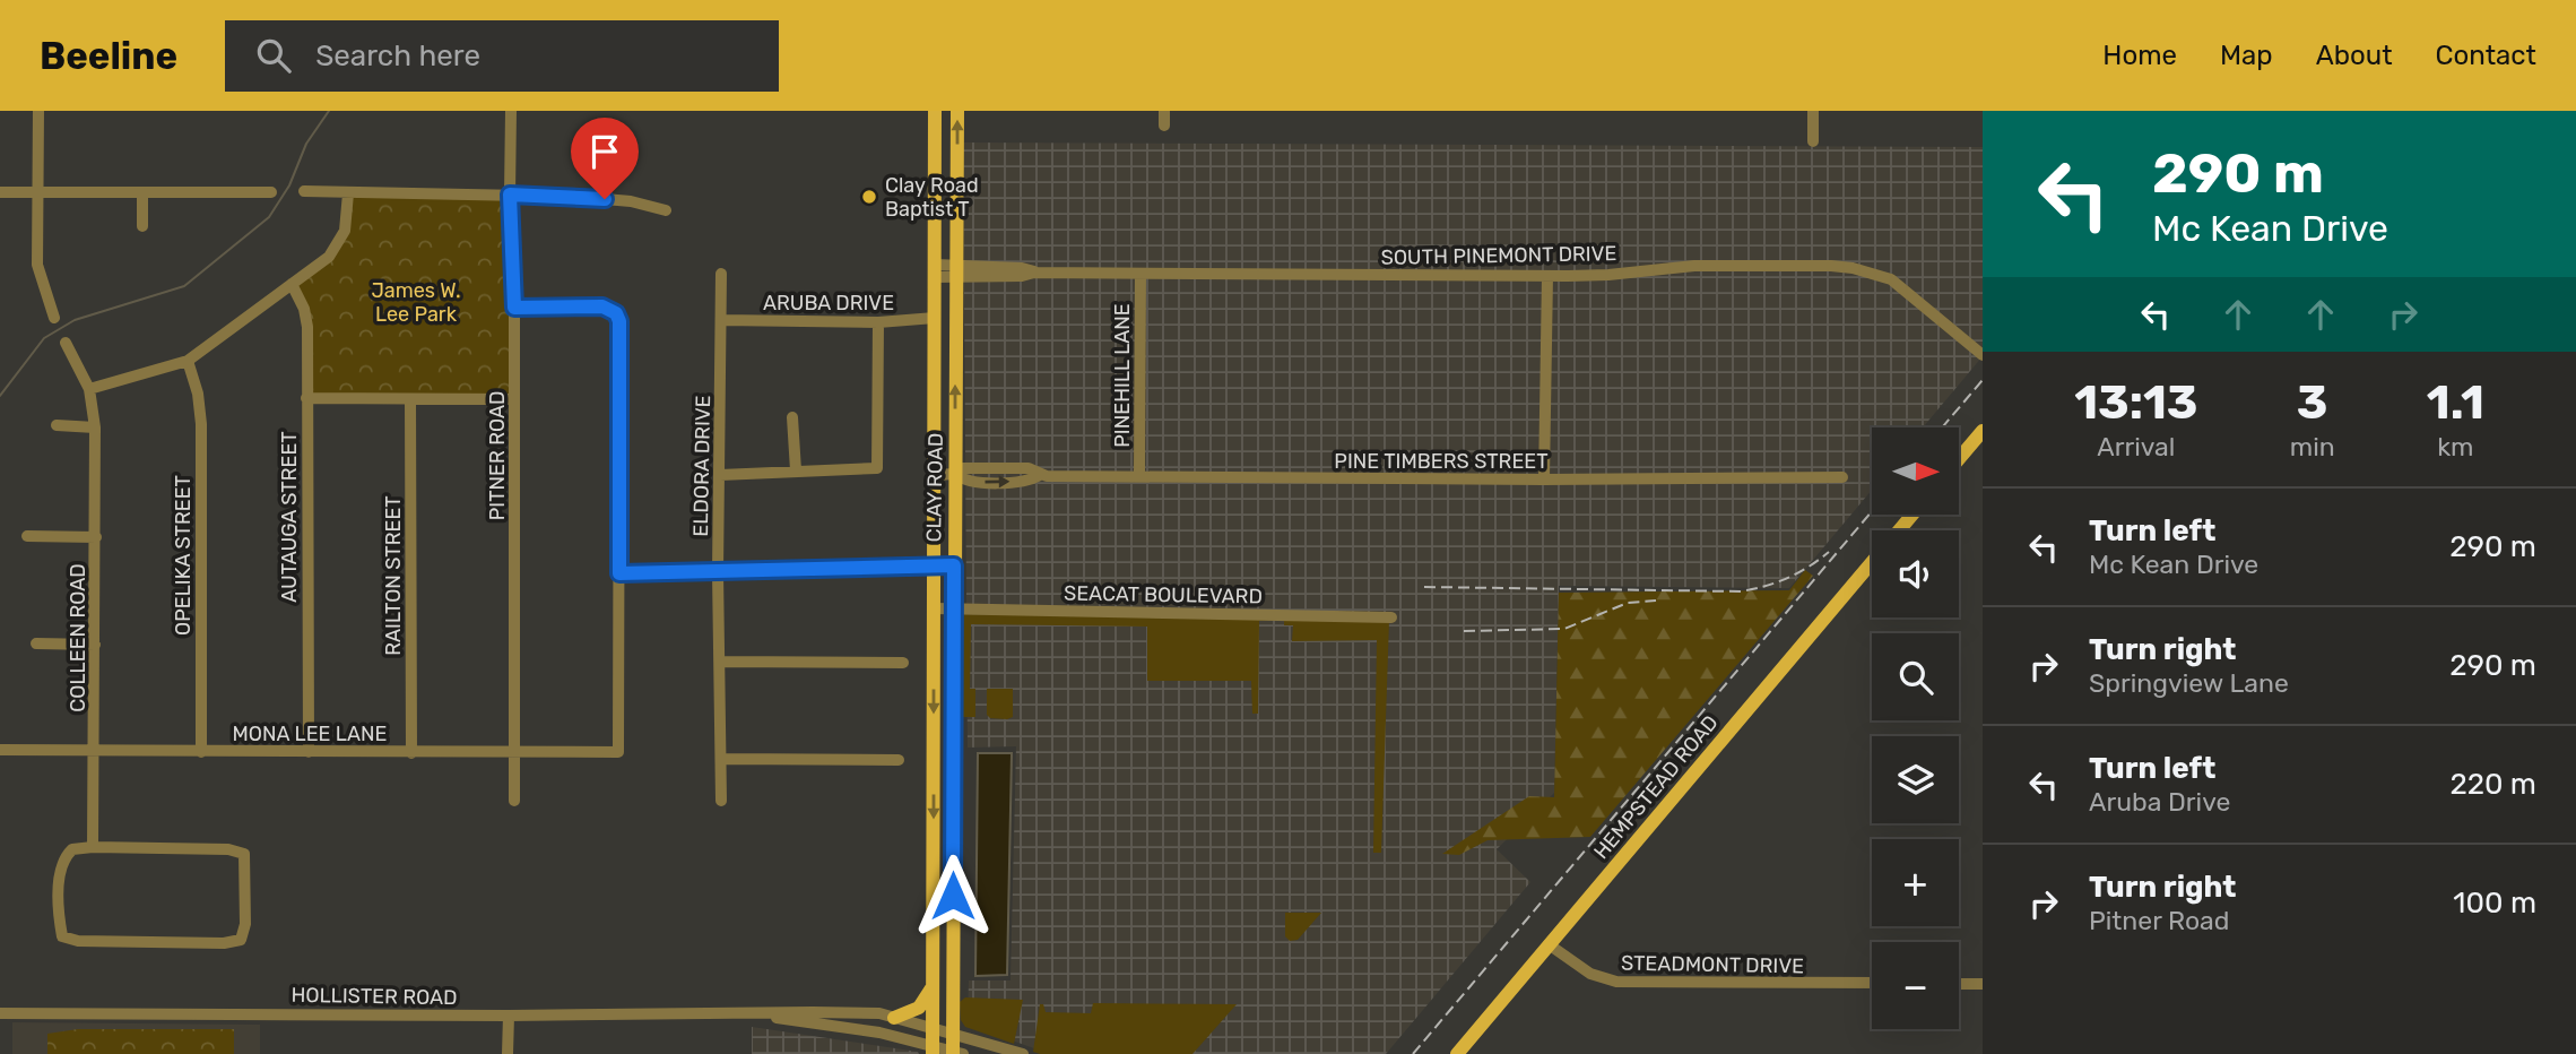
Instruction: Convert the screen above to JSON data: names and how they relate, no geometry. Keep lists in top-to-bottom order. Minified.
{"streets":{"main road":["CLAY ROAD","HEMPSTEAD ROAD"],"street":["SOUTH PINEMONT DRIVE","ARUBA DRIVE","PINEHILL LANE","PITNER ROAD","PINE TIMBERS STREET","ELDORA DRIVE","AUTAUGA STREET","OPELIKA STREET","RAILTON STREET","SEACAT BOULEVARD","COLLEEN ROAD","MONA LEE LANE","STEADMONT DRIVE","HOLLISTER ROAD"]},"crossings":[["SOUTH PINEMONT DRIVE","PINEHILL LANE"],["SOUTH PINEMONT DRIVE","CLAY ROAD"],["ARUBA DRIVE","ELDORA DRIVE"],["ARUBA DRIVE","CLAY ROAD"],["PINEHILL LANE","PINE TIMBERS STREET"],["PITNER ROAD","MONA LEE LANE"],["PINE TIMBERS STREET","CLAY ROAD"],["CLAY ROAD","SEACAT BOULEVARD"],["CLAY ROAD","HOLLISTER ROAD"],["AUTAUGA STREET","MONA LEE LANE"],["OPELIKA STREET","MONA LEE LANE"],["RAILTON STREET","MONA LEE LANE"],["COLLEEN ROAD","MONA LEE LANE"],["HEMPSTEAD ROAD","STEADMONT DRIVE"]],"parks":["James W. Lee Park"],"places":["Clay Road Baptist T"],"north":"right","page":{"header":"Beeline","search":"Search here","nav":["Home","Map","About","Contact"],"turn":["290 m","Mc Kean Drive"],"eta":["13:13","Arrival","3","min","1.1","km"],"map_buttons":["+","−"],"list":[{"name":"Turn left","note":"Mc Kean Drive","value":"290 m"},{"name":"Turn right","note":"Springview Lane","value":"290 m"},{"name":"Turn left","note":"Aruba Drive","value":"220 m"},{"name":"Turn right","note":"Pitner Road","value":"100 m"}]}}
